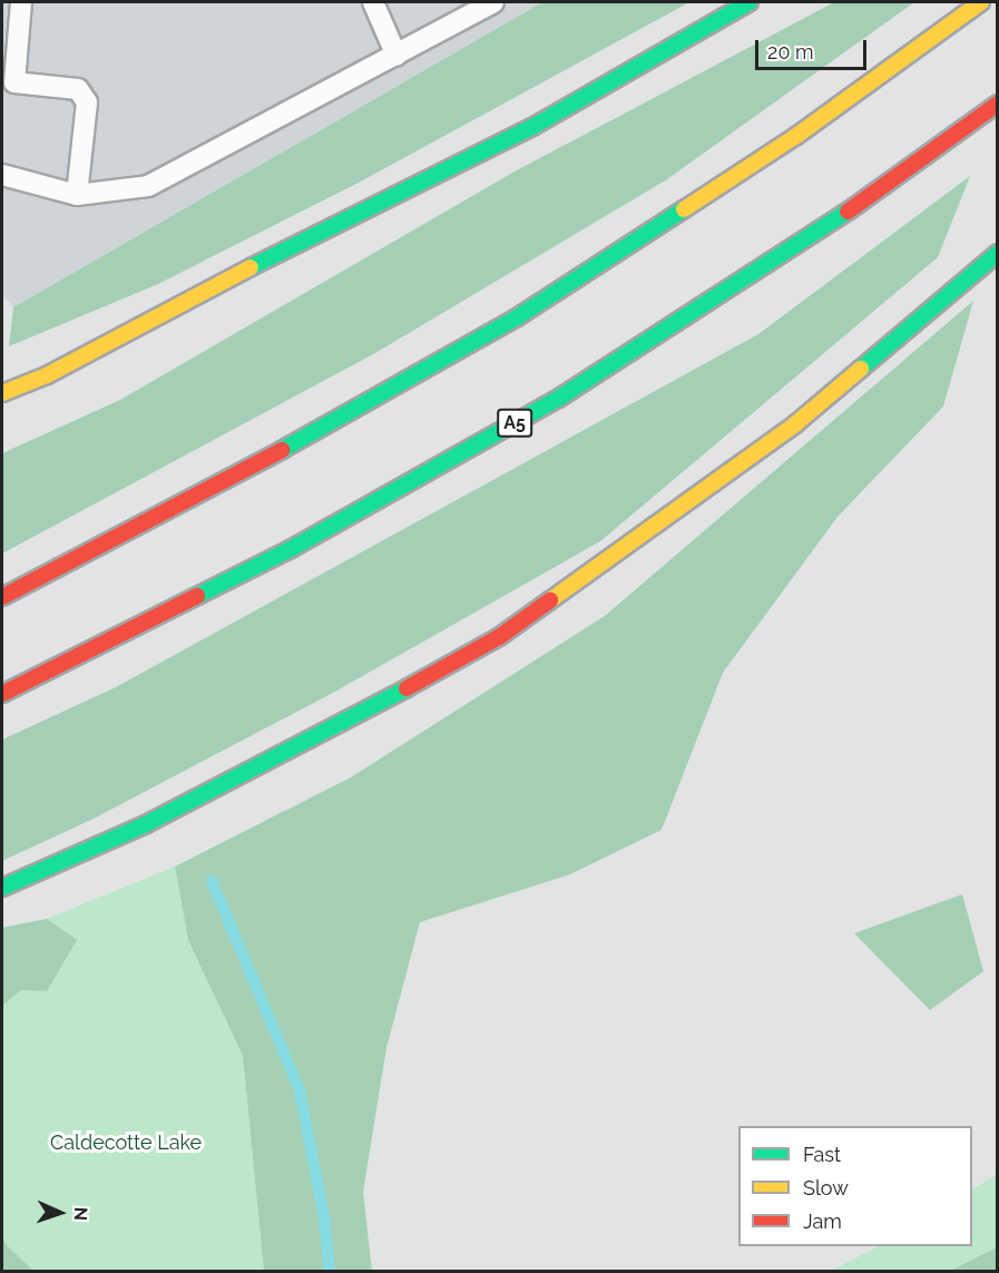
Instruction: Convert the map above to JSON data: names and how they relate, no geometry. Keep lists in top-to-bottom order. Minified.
{"streets":{"highway":["A5"]},"parks":["Caldecotte Lake"],"legend":["Fast","Slow","Jam"],"scale_bar":"20 m","north":"right"}
